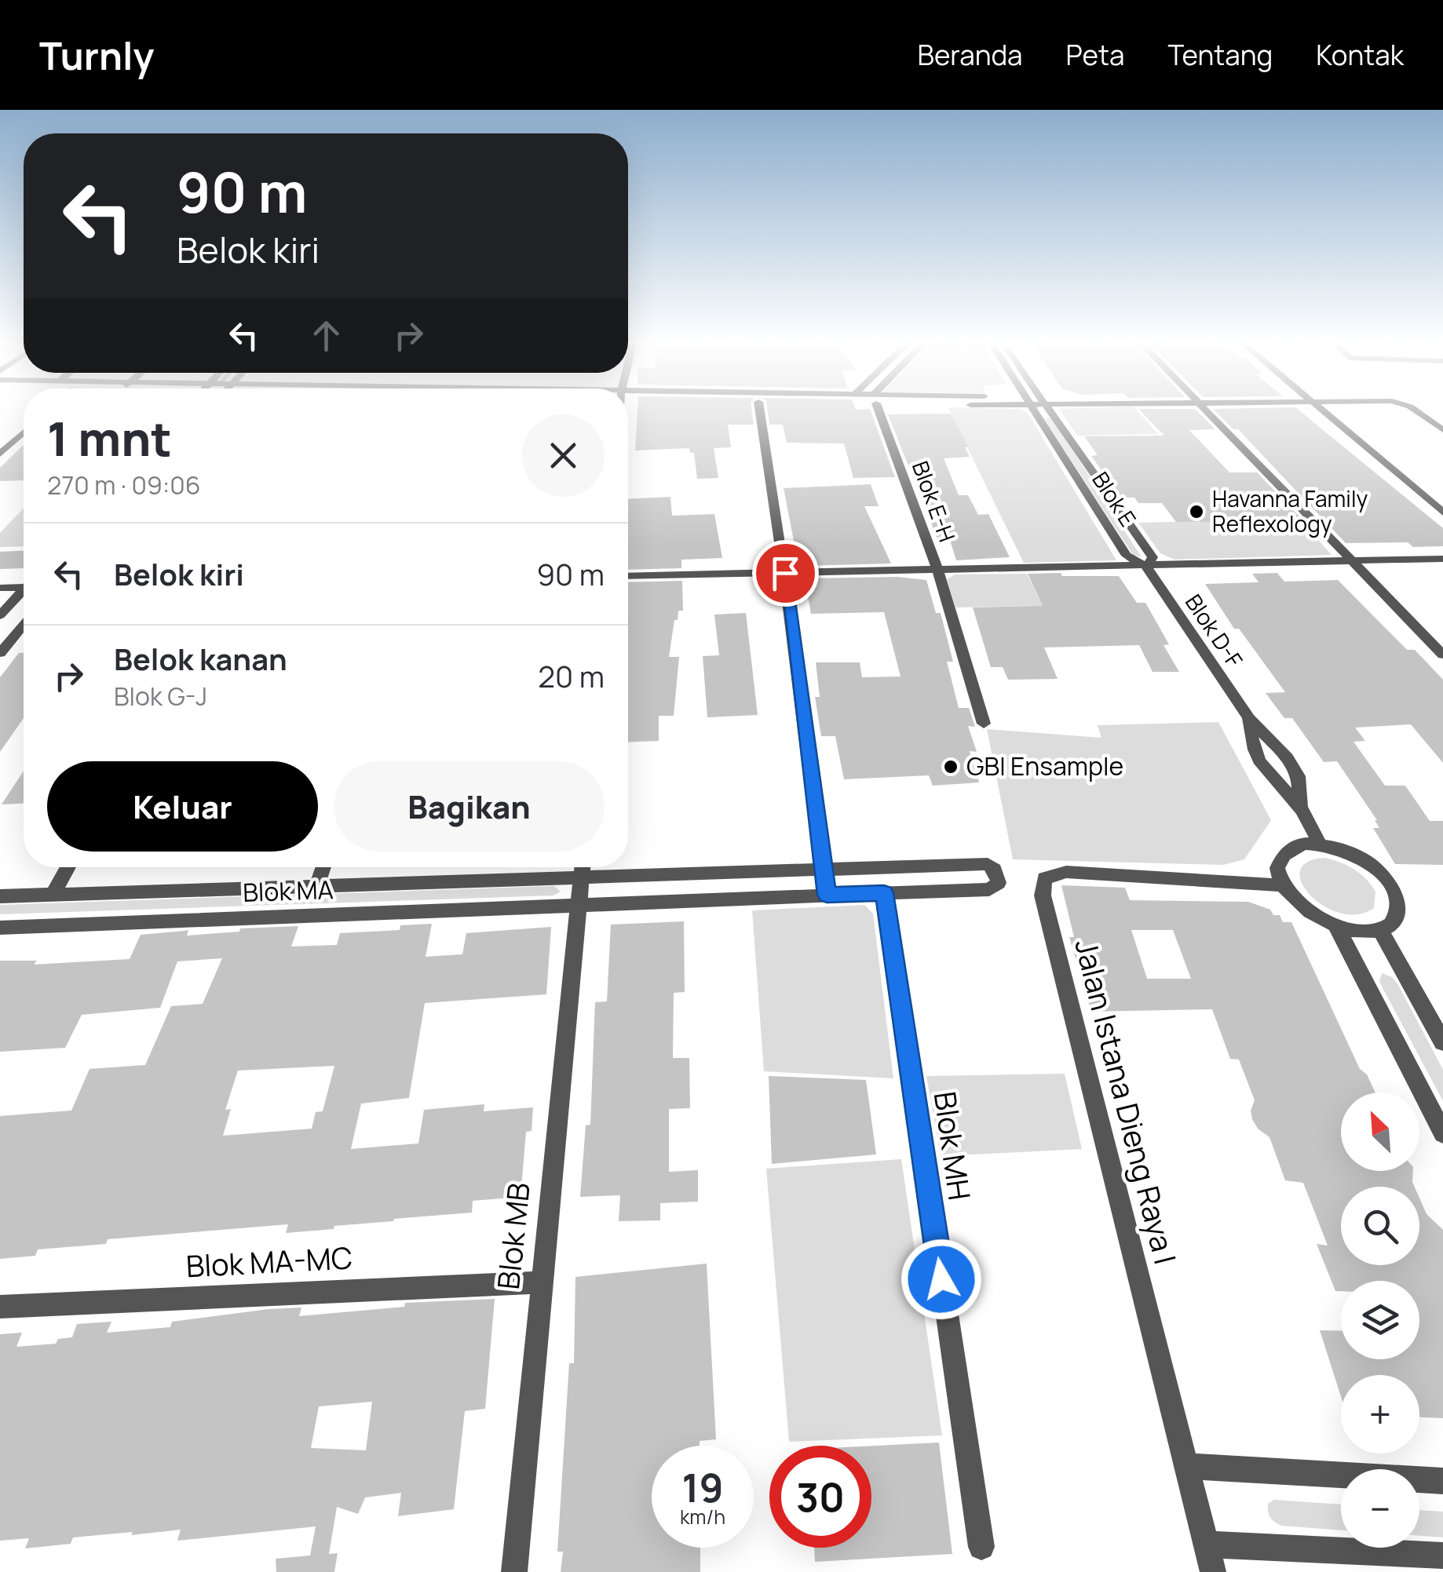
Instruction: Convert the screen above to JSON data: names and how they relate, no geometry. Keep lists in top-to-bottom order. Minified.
{"streets":{"street":["Blok E","Blok E-H","Blok D-F","Blok MA","Jalan Istana Dieng Raya I","Blok MH","Blok MB","Blok MA-MC"]},"crossings":[["Blok E","Blok D-F"],["Blok MA","Blok MH"],["Blok MA","Blok MB"],["Blok MB","Blok MA-MC"]],"places":["Havanna Family Reflexology","GBI Ensample"],"north":"top left","page":{"header":"Turnly","nav":["Beranda","Peta","Tentang","Kontak"],"turn":["90 m","Belok kiri"],"heading":["1 mnt","270 m · 09:06"],"list":[{"name":"Belok kiri","value":"90 m"},{"name":"Belok kanan","note":"Blok G-J","value":"20 m"}],"buttons":["Keluar","Bagikan"],"map_buttons":["+","−"],"speed":"19 km/h","limit":"30"}}
